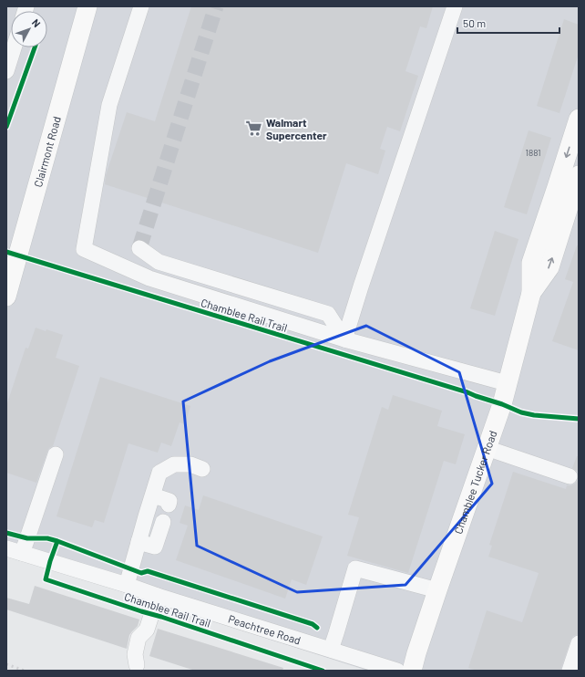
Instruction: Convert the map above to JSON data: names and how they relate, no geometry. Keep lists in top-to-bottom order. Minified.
{"streets":{"main road":["Clairmont Road","Chamblee Tucker Road"],"street":["Peachtree Road"],"cycle path":["Chamblee Rail Trail"]},"places":{"supermarket":["Walmart Supercenter"]},"house_numbers":["1881"],"scale_bar":"50 m","north":"top right"}
